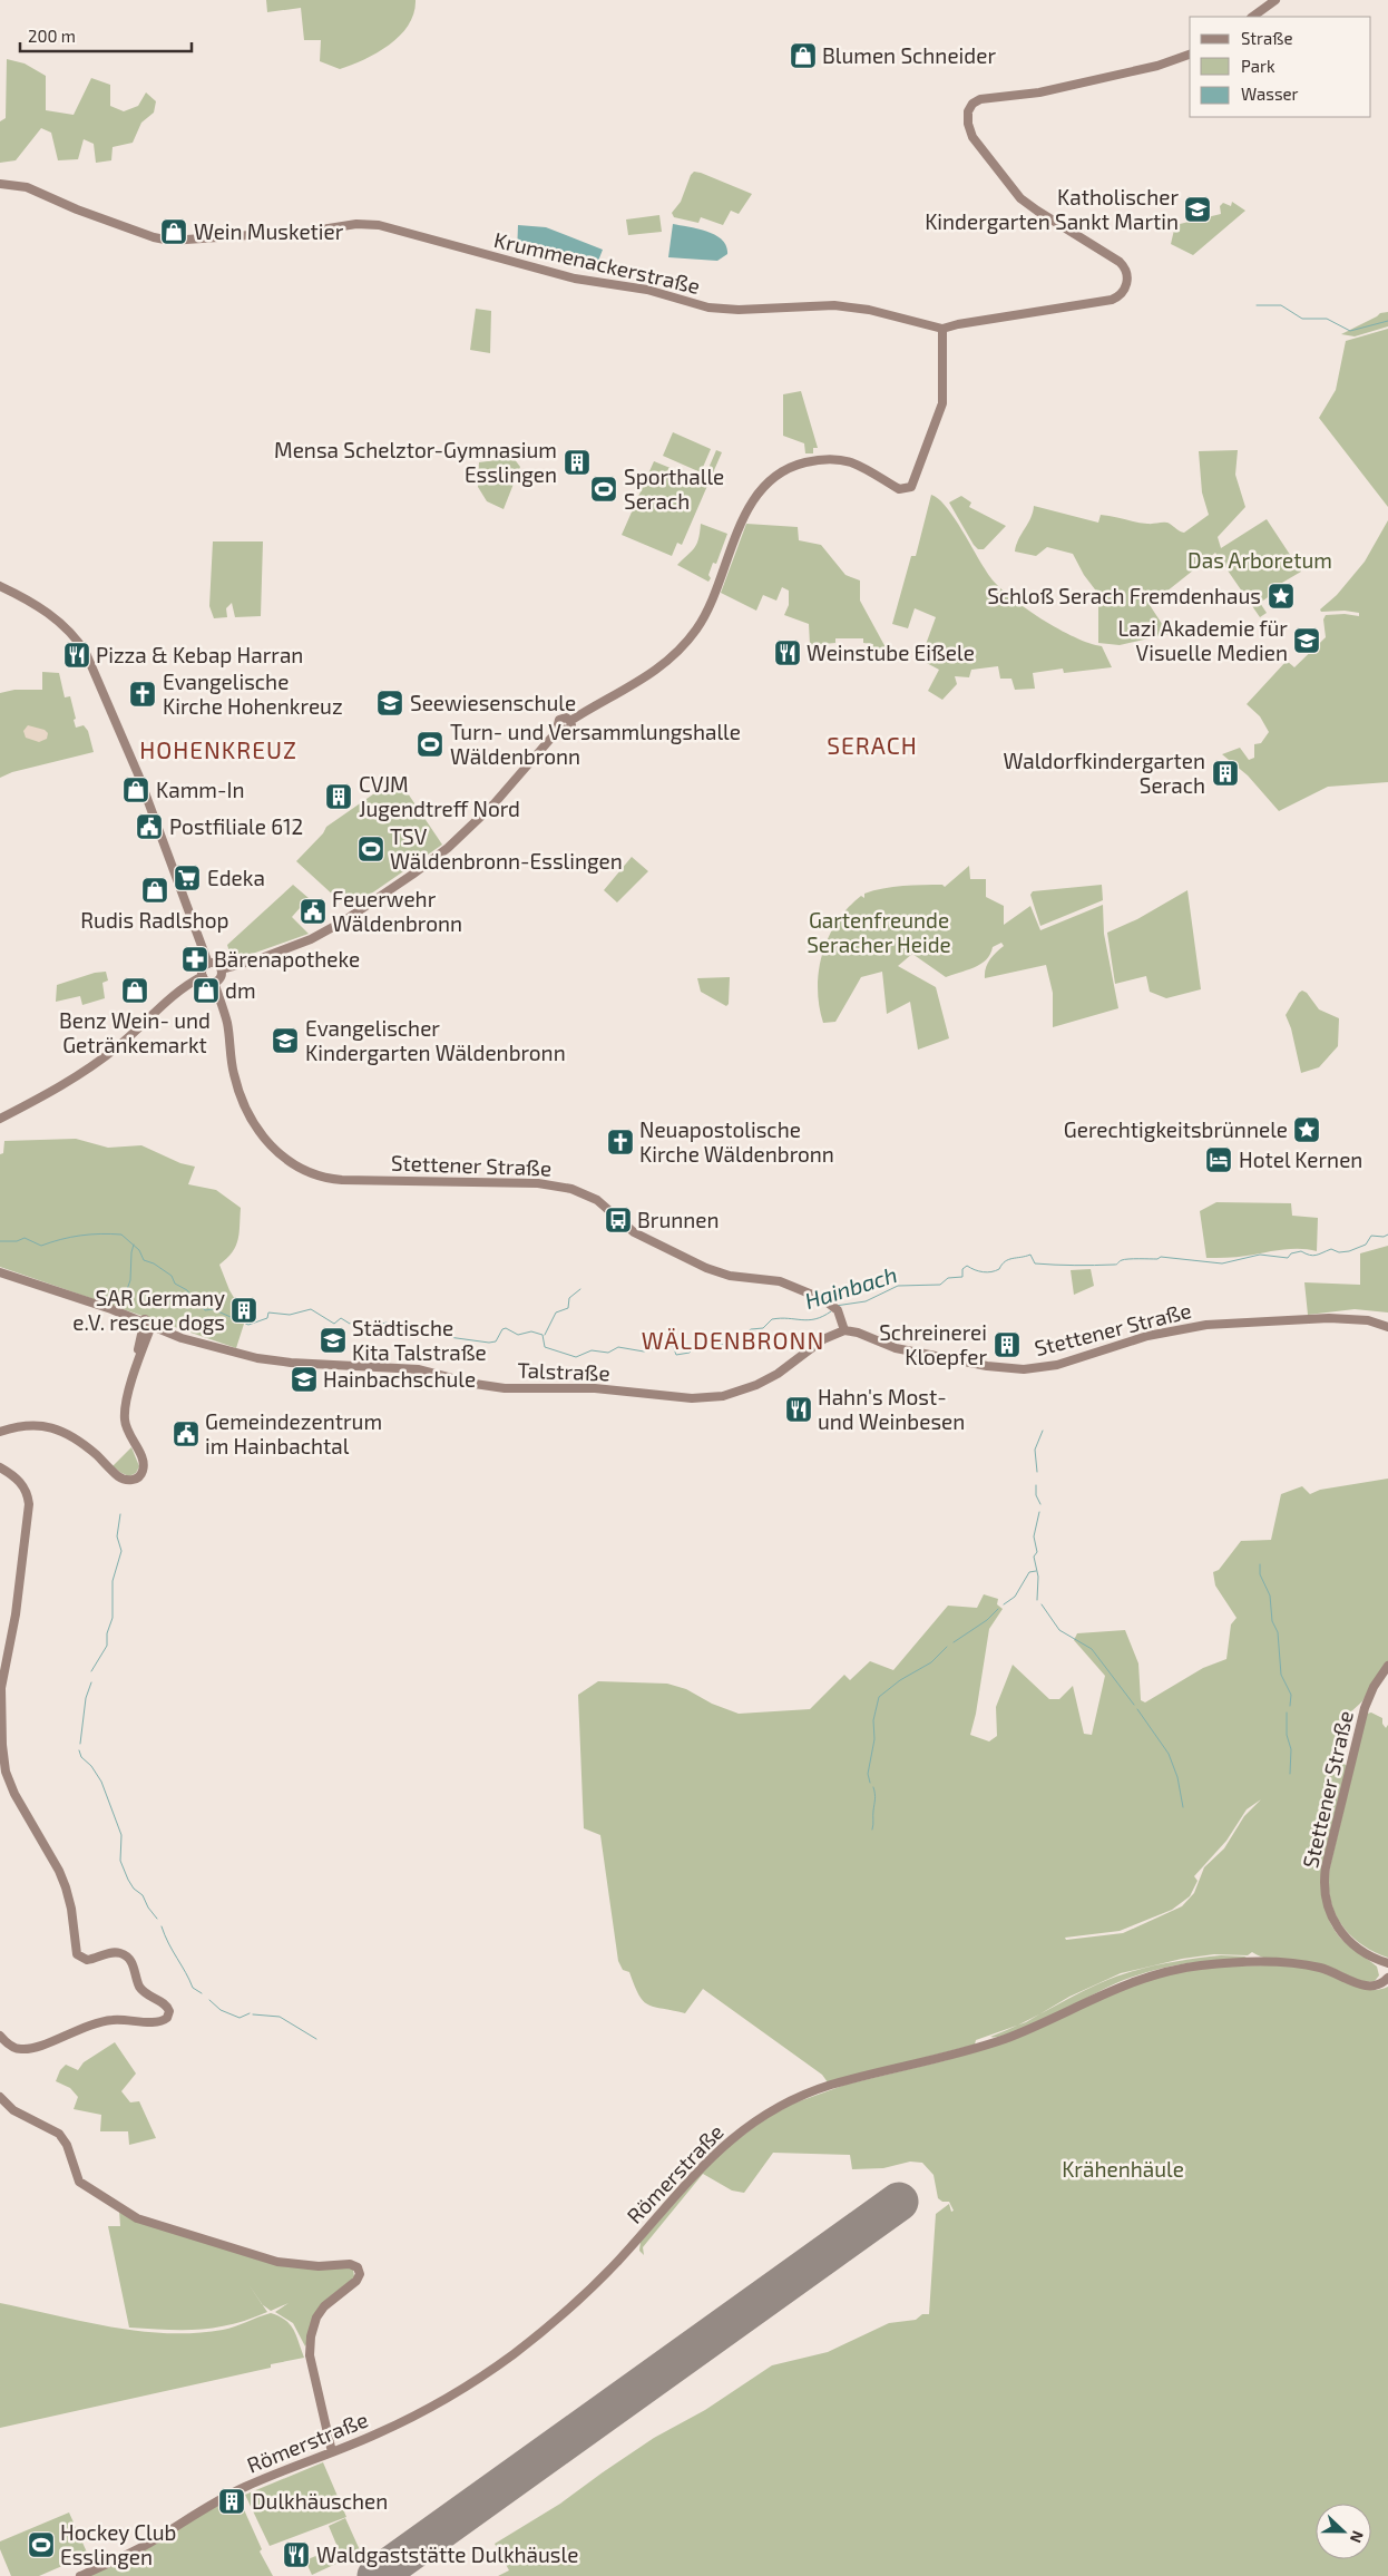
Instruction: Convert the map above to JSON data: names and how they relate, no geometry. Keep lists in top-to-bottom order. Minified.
{"streets":{"street":["Krummenackerstraße","Stettener Straße","Talstraße","Römerstraße"]},"crossings":[["Stettener Straße","Talstraße"]],"districts":["SERACH","HOHENKREUZ","WÄLDENBRONN"],"water":["Hainbach"],"parks":["Das Arboretum","Gartenfreunde Seracher Heide","Krähenhäule"],"places":{"shop":["Blumen Schneider","Wein Musketier","Kamm-In","Rudis Radlshop","Benz Wein- und Getränkemarkt","dm"],"school or university":["Katholischer Kindergarten Sankt Martin","Lazi Akademie für Visuelle Medien","Seewiesenschule","Evangelischer Kindergarten Wäldenbronn","Städtische Kita Talstraße","Hainbachschule"],"building":["Mensa Schelztor-Gymnasium Esslingen","Waldorfkindergarten Serach","CVJM Jugendtreff Nord","SAR Germany e.V. rescue dogs","Schreinerei Kloepfer","Dulkhäuschen"],"sports":["Sporthalle Serach","Turn- und Versammlungshalle Wäldenbronn","TSV Wäldenbronn-Esslingen","Hockey Club Esslingen"],"place":["Schloß Serach Fremdenhaus","Gerechtigkeitsbrünnele"],"restaurant":["Weinstube Eißele","Pizza & Kebap Harran","Hahn's Most- und Weinbesen","Waldgaststätte Dulkhäusle"],"church":["Evangelische Kirche Hohenkreuz","Neuapostolische Kirche Wäldenbronn"],"public building":["Postfiliale 612","Feuerwehr Wäldenbronn","Gemeindezentrum im Hainbachtal"],"supermarket":["Edeka"],"pharmacy":["Bärenapotheke"],"hotel":["Hotel Kernen"],"bus stop":["Brunnen"]},"legend":["Straße","Park","Wasser"],"scale_bar":"200 m","north":"right"}
